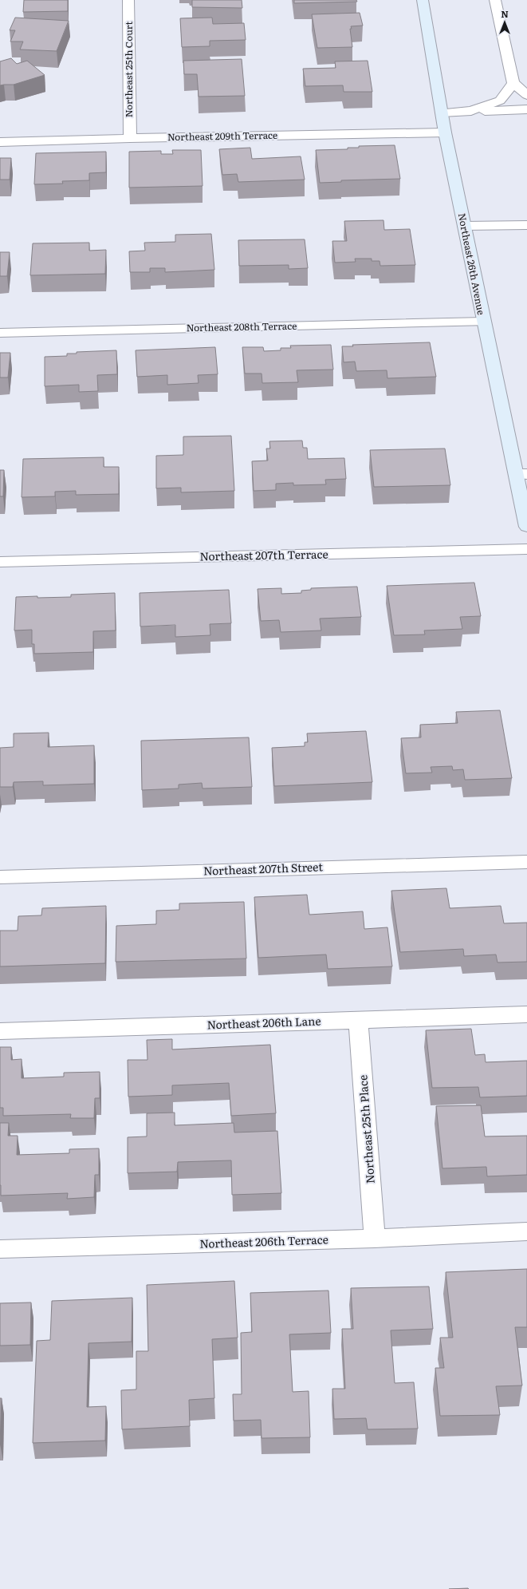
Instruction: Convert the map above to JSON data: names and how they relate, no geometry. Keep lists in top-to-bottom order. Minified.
{"streets":{"street":["Northeast 25th Court","Northeast 209th Terrace","Northeast 26th Avenue","Northeast 208th Terrace","Northeast 207th Terrace","Northeast 207th Street","Northeast 206th Lane","Northeast 25th Place","Northeast 206th Terrace"]},"crossings":[["Northeast 25th Court","Northeast 209th Terrace"],["Northeast 209th Terrace","Northeast 26th Avenue"],["Northeast 26th Avenue","Northeast 208th Terrace"],["Northeast 206th Lane","Northeast 25th Place"],["Northeast 25th Place","Northeast 206th Terrace"]],"north":"top"}
